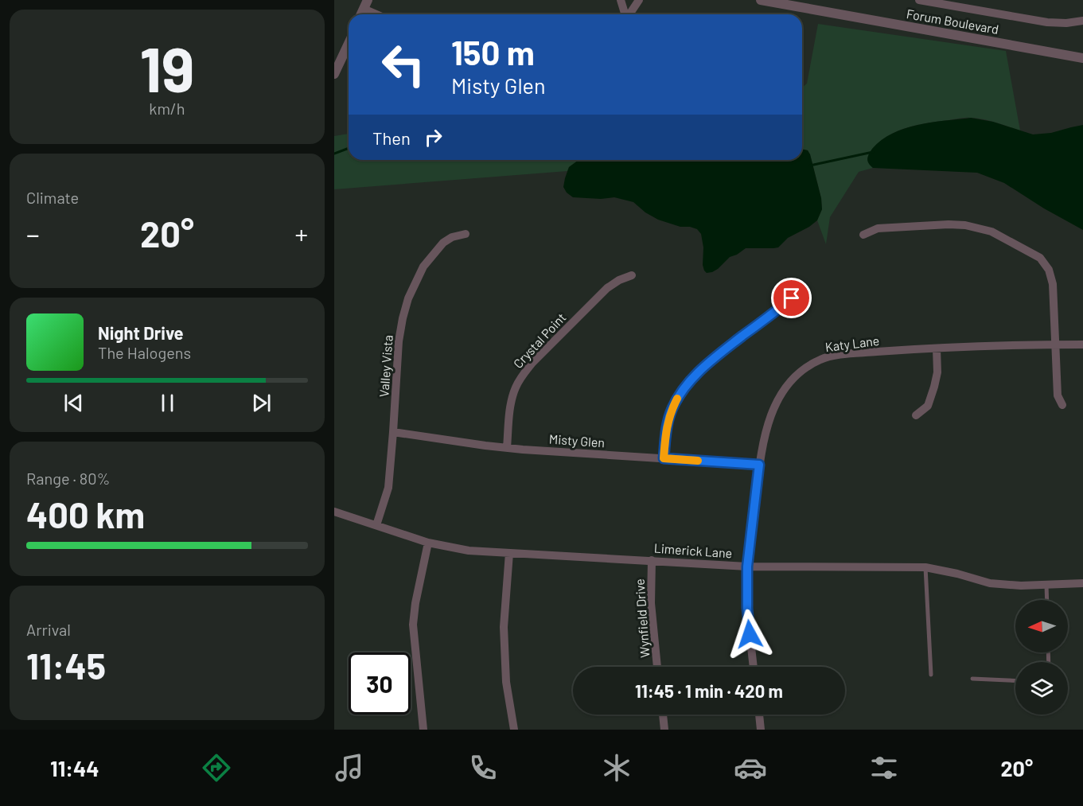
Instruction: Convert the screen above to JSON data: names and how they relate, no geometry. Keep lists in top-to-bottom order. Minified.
{"streets":{"street":["Forum Boulevard","Crystal Point","Katy Lane","Valley Vista","Misty Glen","Limerick Lane","Wynfield Drive"]},"crossings":[["Crystal Point","Misty Glen"],["Katy Lane","Misty Glen"],["Katy Lane","Limerick Lane"],["Valley Vista","Misty Glen"],["Valley Vista","Limerick Lane"],["Limerick Lane","Wynfield Drive"]],"north":"left","page":{"tile":[["19","km/h"],"Climate",["Range · 80%","400 km"],["Arrival","11:45"]],"turn":["150 m","Misty Glen"],"then":"Then","heat":["−","20°","+"],"song":["Night Drive","The Halogens"],"limit":"30","trip":"11:45 · 1 min · 420 m","tabs":["11:44","20°"]}}
